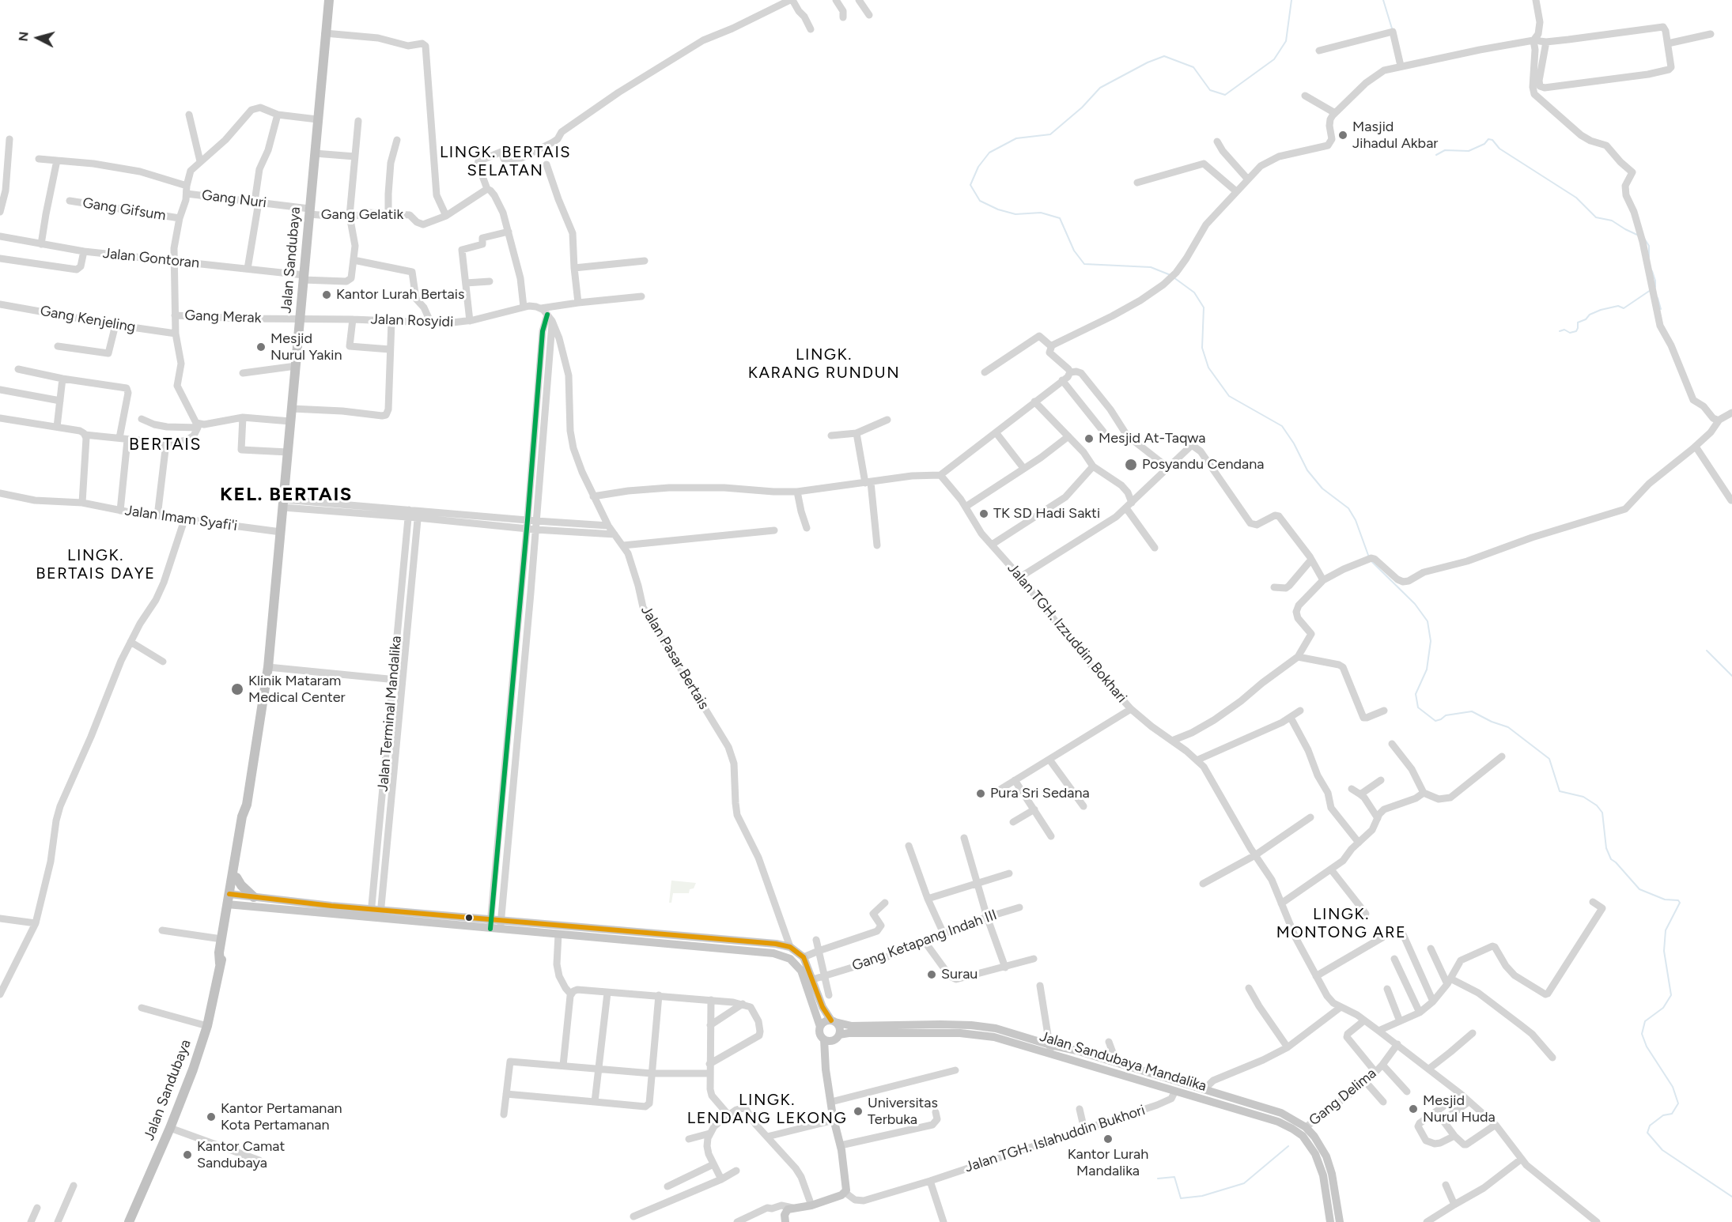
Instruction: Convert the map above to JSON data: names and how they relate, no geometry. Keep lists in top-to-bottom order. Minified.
{"streets":{"highway":["Jalan Sandubaya"],"main road":["Jalan Sandubaya Mandalika"],"street":["Gang Nuri","Gang Gifsum","Gang Gelatik","Jalan Gontoran","Gang Merak","Gang Kenjeling","Jalan Rosyidi","Jalan Imam Syafi'i","Jalan TGH. Izzuddin Bokhari","Jalan Pasar Bertais","Jalan Terminal Mandalika","Gang Ketapang Indah III","Gang Delima","Jalan TGH. Islahuddin Bukhori"]},"crossings":[["Gang Nuri","Gang Gelatik"],["Gang Nuri","Jalan Sandubaya"],["Gang Gelatik","Jalan Sandubaya"],["Jalan Gontoran","Jalan Sandubaya"],["Jalan Sandubaya","Gang Merak"],["Jalan Sandubaya","Jalan Rosyidi"],["Jalan Sandubaya","Jalan Imam Syafi'i"],["Gang Merak","Jalan Rosyidi"],["Jalan TGH. Izzuddin Bokhari","Gang Delima"],["Jalan Sandubaya Mandalika","Jalan TGH. Islahuddin Bukhori"]],"districts":["LINGK. BERTAIS SELATAN","LINGK. KARANG RUNDUN","BERTAIS","KEL. BERTAIS","LINGK. BERTAIS DAYE","LINGK. MONTONG ARE","LINGK. LENDANG LEKONG"],"places":["Masjid Jihadul Akbar","Kantor Lurah Bertais","Mesjid Nurul Yakin","Mesjid At-Taqwa","Posyandu Cendana","TK SD Hadi Sakti","Klinik Mataram Medical Center","Pura Sri Sedana","Surau","Mesjid Nurul Huda","Universitas Terbuka","Kantor Pertamanan Kota Pertamanan","Kantor Lurah Mandalika","Kantor Camat Sandubaya"],"north":"left"}
